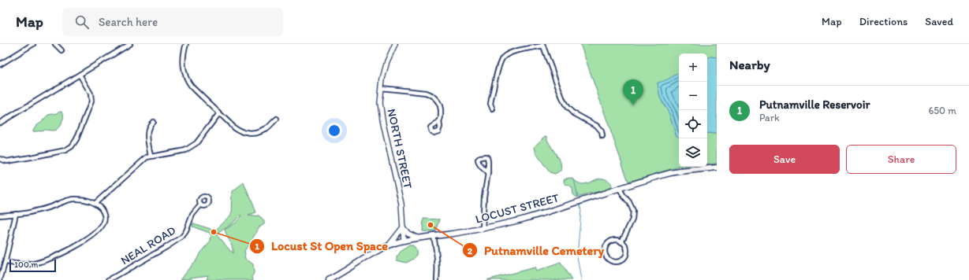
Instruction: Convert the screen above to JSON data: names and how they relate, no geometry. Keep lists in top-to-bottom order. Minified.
{"streets":{"main road":["LOCUST STREET"],"street":["NORTH STREET","NEAL ROAD"]},"crossings":[["NORTH STREET","LOCUST STREET"]],"places":["Putnamville Cemetery","Locust St Open Space"],"scale_bar":"100 m","page":{"header":"Map","search":"Search here","nav":["Map","Directions","Saved"],"heading":"Nearby","map_buttons":["+","−"],"pins":"1","list":[{"mark":"1","name":"Putnamville Reservoir","note":"Park","value":"650 m"}],"buttons":["Save","Share"],"scale":"100 m"}}
